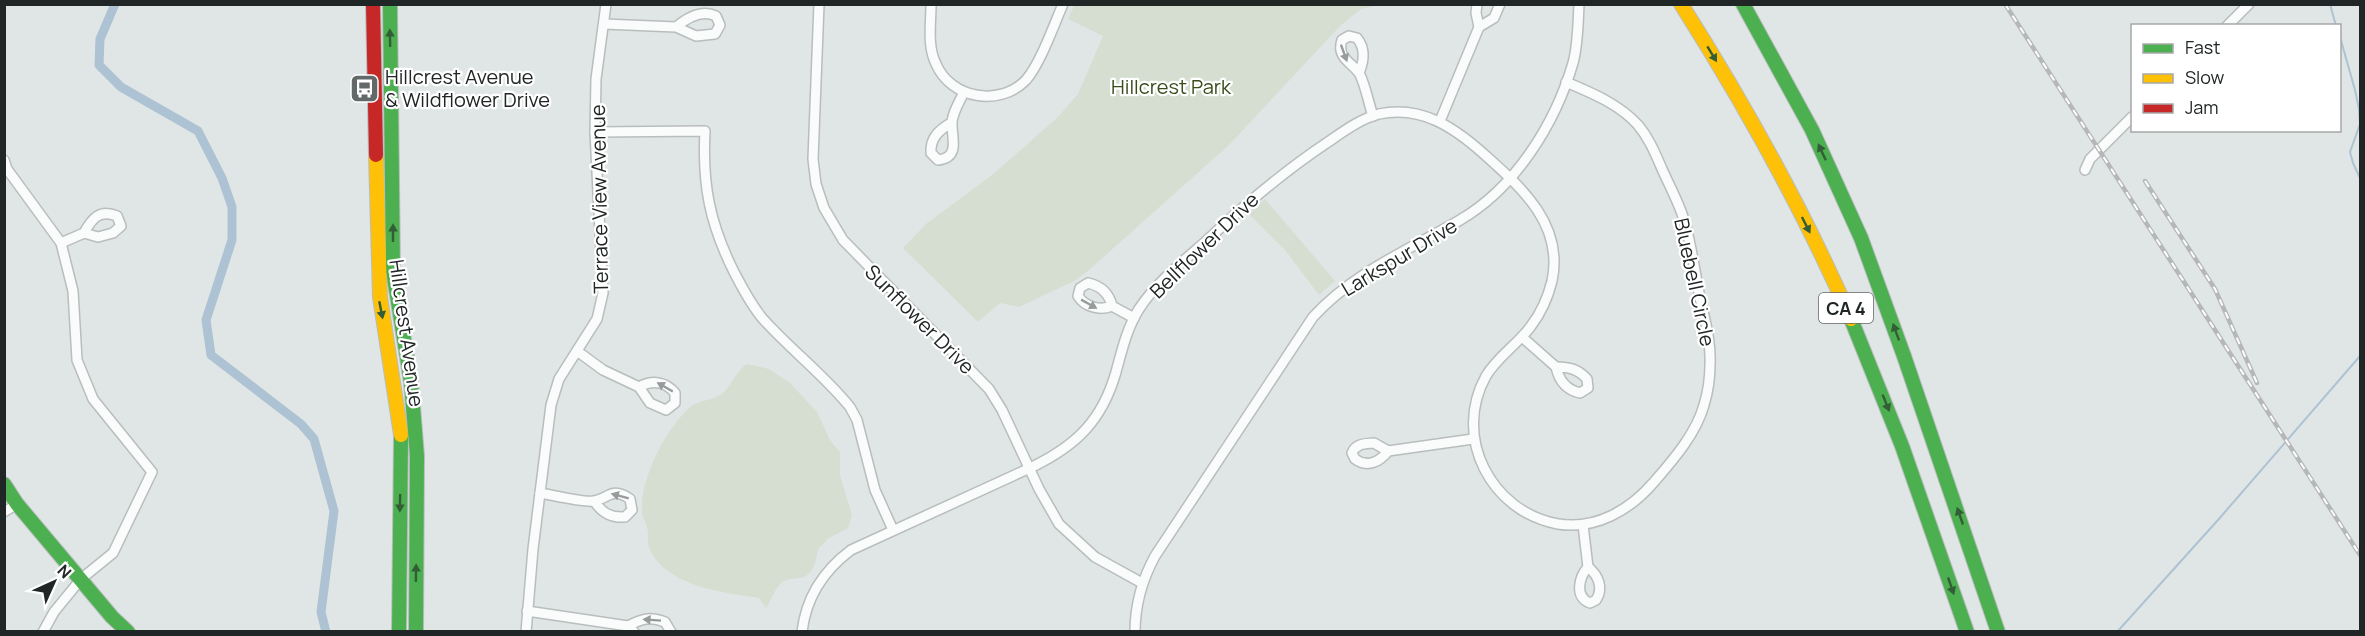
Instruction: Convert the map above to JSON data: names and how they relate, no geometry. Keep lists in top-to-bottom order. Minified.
{"streets":{"main road":["CA 4","Hillcrest Avenue"],"street":["Terrace View Avenue","Bellflower Drive","Larkspur Drive","Bluebell Circle","Sunflower Drive"]},"crossings":[["Bellflower Drive","Larkspur Drive"],["Bellflower Drive","Bluebell Circle"],["Bellflower Drive","Sunflower Drive"],["Larkspur Drive","Bluebell Circle"],["Larkspur Drive","Sunflower Drive"]],"parks":["Hillcrest Park"],"places":{"bus stop":["Hillcrest Avenue & Wildflower Drive"]},"legend":["Fast","Slow","Jam"],"north":"top right"}
